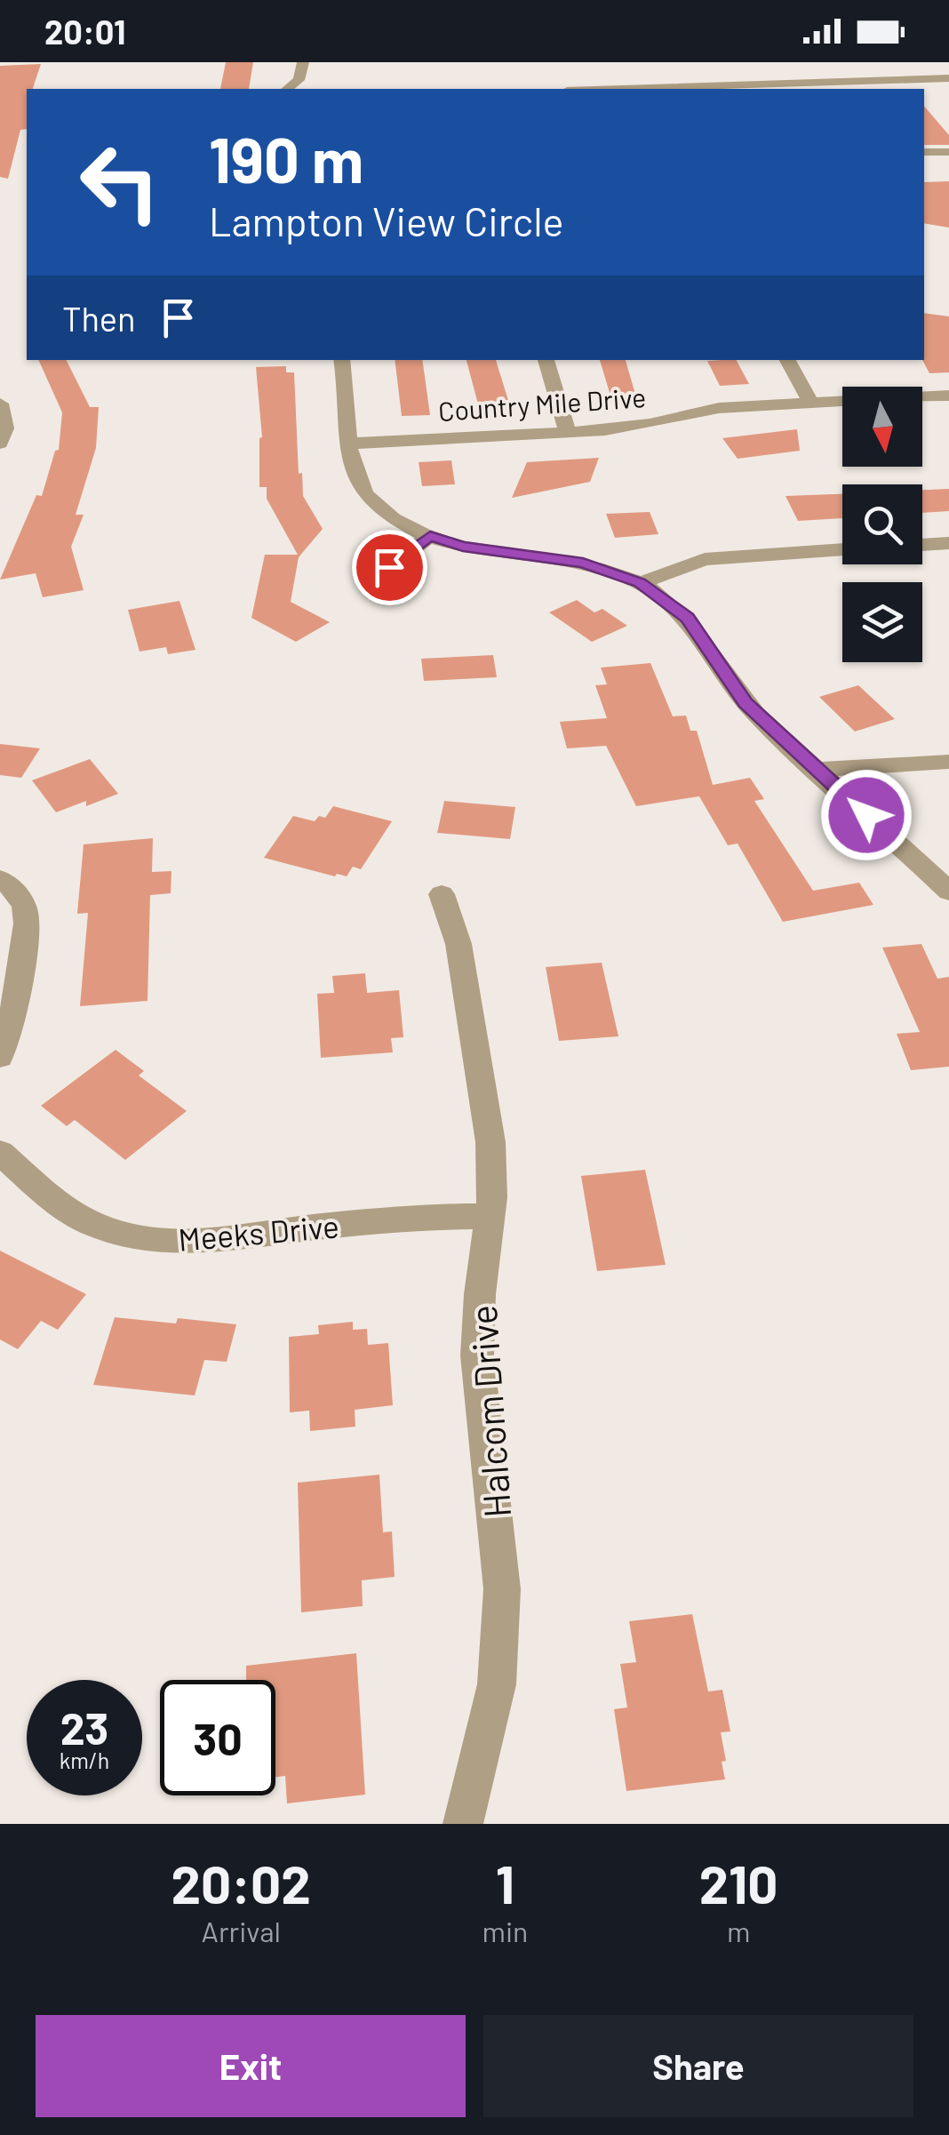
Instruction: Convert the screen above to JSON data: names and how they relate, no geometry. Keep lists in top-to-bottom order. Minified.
{"streets":{"street":["Country Mile Drive","Meeks Drive","Halcom Drive"]},"crossings":[["Meeks Drive","Halcom Drive"]],"north":"bottom","page":{"status":"20:01","turn":["190 m","Lampton View Circle"],"then":"Then","speed":"23 km/h","limit":"30","eta":["20:02","Arrival","1","min","210","m"],"buttons":["Exit","Share"]}}
